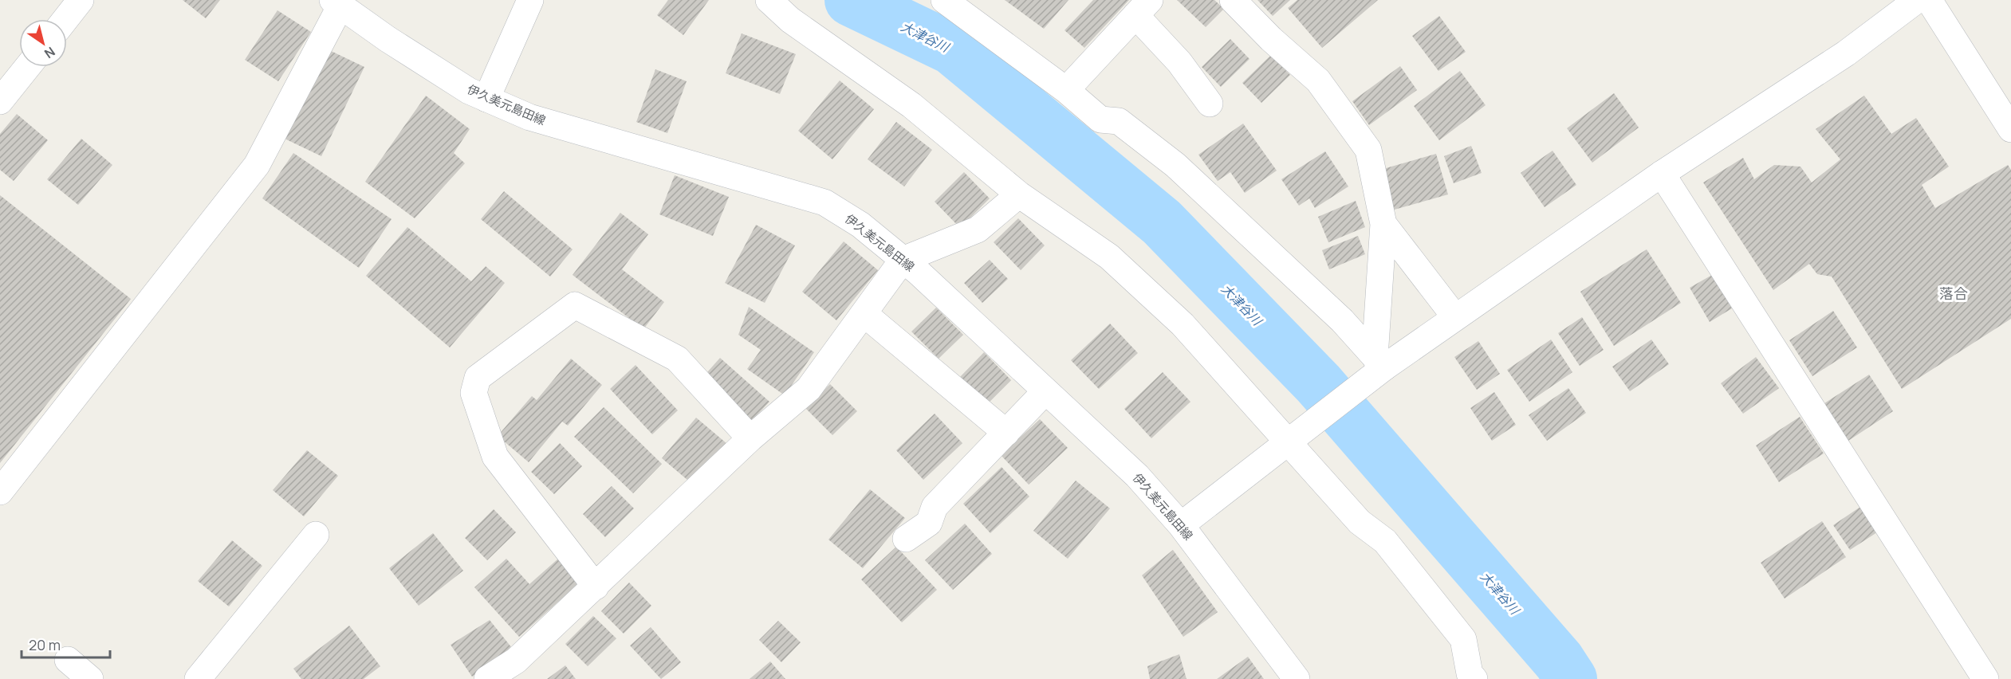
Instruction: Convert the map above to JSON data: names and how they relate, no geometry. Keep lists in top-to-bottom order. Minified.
{"streets":{"street":["伊久美元島田線"]},"districts":["落合"],"water":["大津谷川"],"scale_bar":"20 m","north":"bottom right"}
